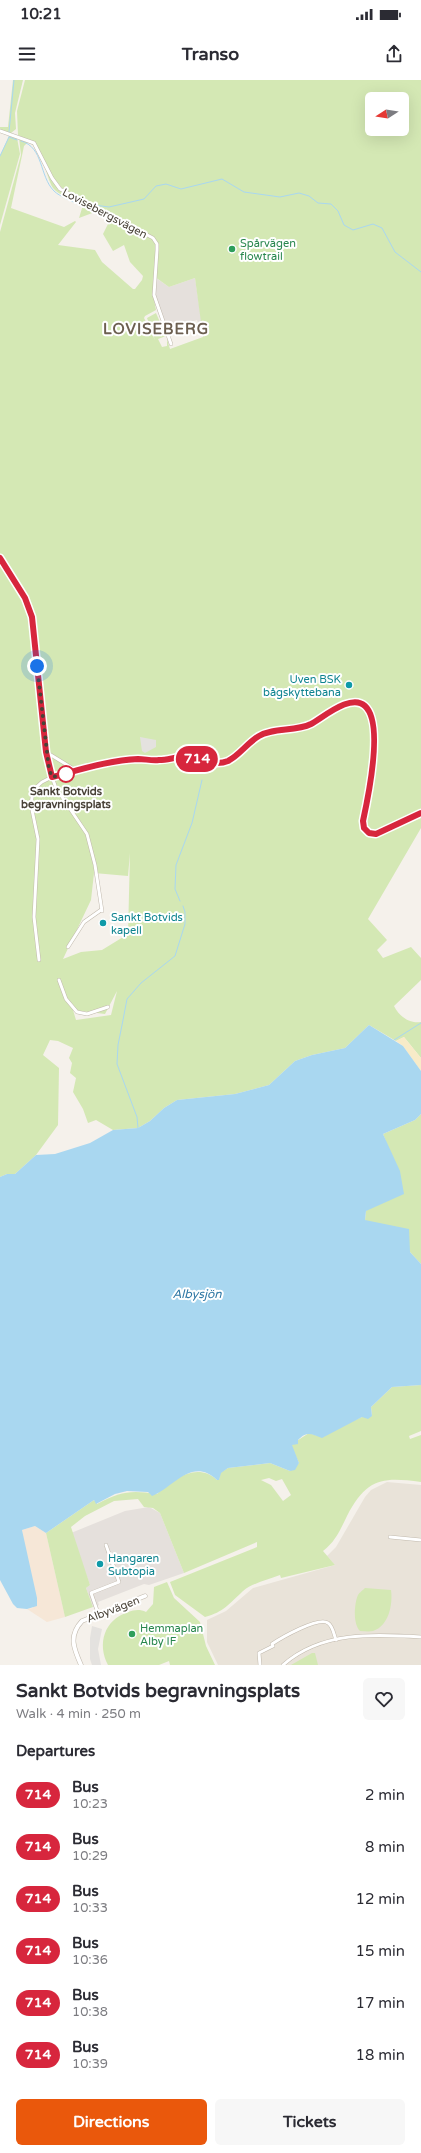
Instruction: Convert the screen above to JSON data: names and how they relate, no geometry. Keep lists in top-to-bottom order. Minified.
{"streets":{"street":["Lovisebergsvägen","Albyvägen"]},"districts":["LOVISEBERG"],"water":["Albysjön"],"places":["Spårvägen flowtrail","Uven BSK bågskyttebana","Sankt Botvids begravningsplats","Sankt Botvids kapell","Hangaren Subtopia","Hemmaplan Alby IF"],"lines":["bus line 714"],"north":"left","page":{"status":"10:21","header":"Transo","on_map":"714","heading":[["Sankt Botvids begravningsplats","Walk · 4 min · 250 m"],"Departures"],"list":[{"mark":"714","name":"Bus","note":"10:23","value":"2 min"},{"mark":"714","name":"Bus","note":"10:29","value":"8 min"},{"mark":"714","name":"Bus","note":"10:33","value":"12 min"},{"mark":"714","name":"Bus","note":"10:36","value":"15 min"},{"mark":"714","name":"Bus","note":"10:38","value":"17 min"},{"mark":"714","name":"Bus","note":"10:39","value":"18 min"}],"buttons":["Directions","Tickets"]}}
